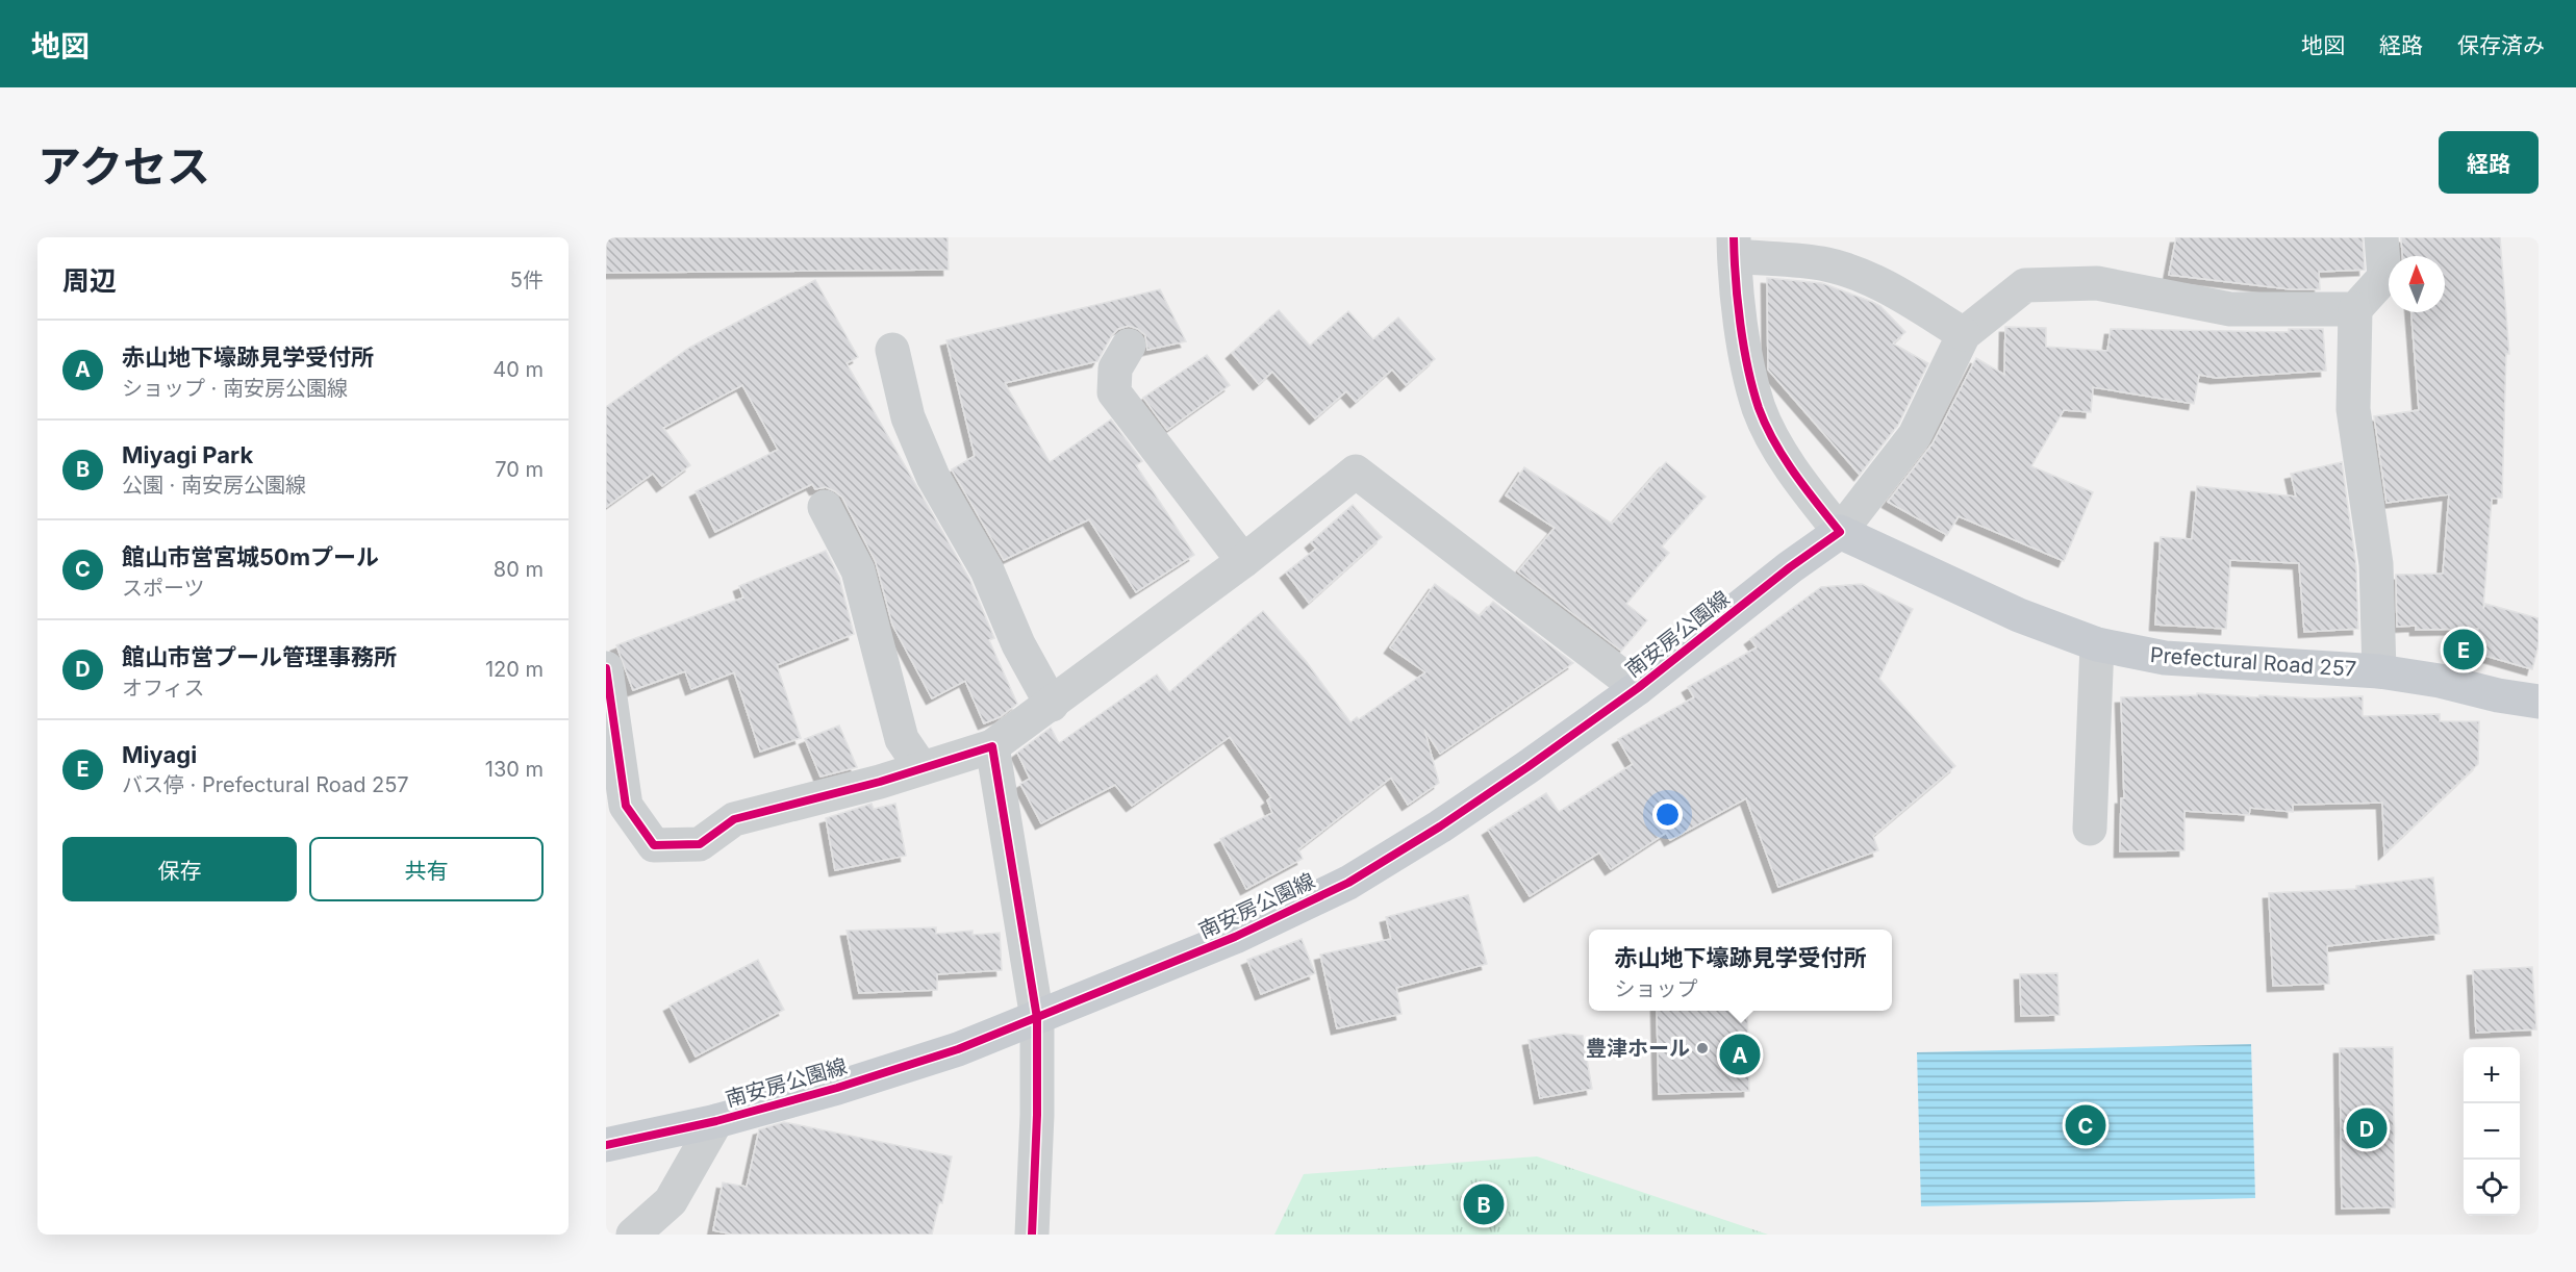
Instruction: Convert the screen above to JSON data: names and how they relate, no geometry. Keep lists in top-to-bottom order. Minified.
{"streets":{"main road":["南安房公園線","Prefectural Road 257"]},"crossings":[["南安房公園線","Prefectural Road 257"]],"places":["豊津ホール"],"north":"top","page":{"header":"地図","nav":["地図","経路","保存済み"],"title":"アクセス","buttons":["経路",["保存","共有"]],"heading":["周辺","5件"],"list":[{"mark":"A","name":"赤山地下壕跡見学受付所","note":"ショップ · 南安房公園線","value":"40 m"},{"mark":"B","name":"Miyagi Park","note":"公園 · 南安房公園線","value":"70 m"},{"mark":"C","name":"館山市営宮城50mプール","note":"スポーツ","value":"80 m"},{"mark":"D","name":"館山市営プール管理事務所","note":"オフィス","value":"120 m"},{"mark":"E","name":"Miyagi","note":"バス停 · Prefectural Road 257","value":"130 m"}],"pins":["E","A","C","D","B"],"popup":["赤山地下壕跡見学受付所","ショップ"],"map_buttons":["+","−"]}}
